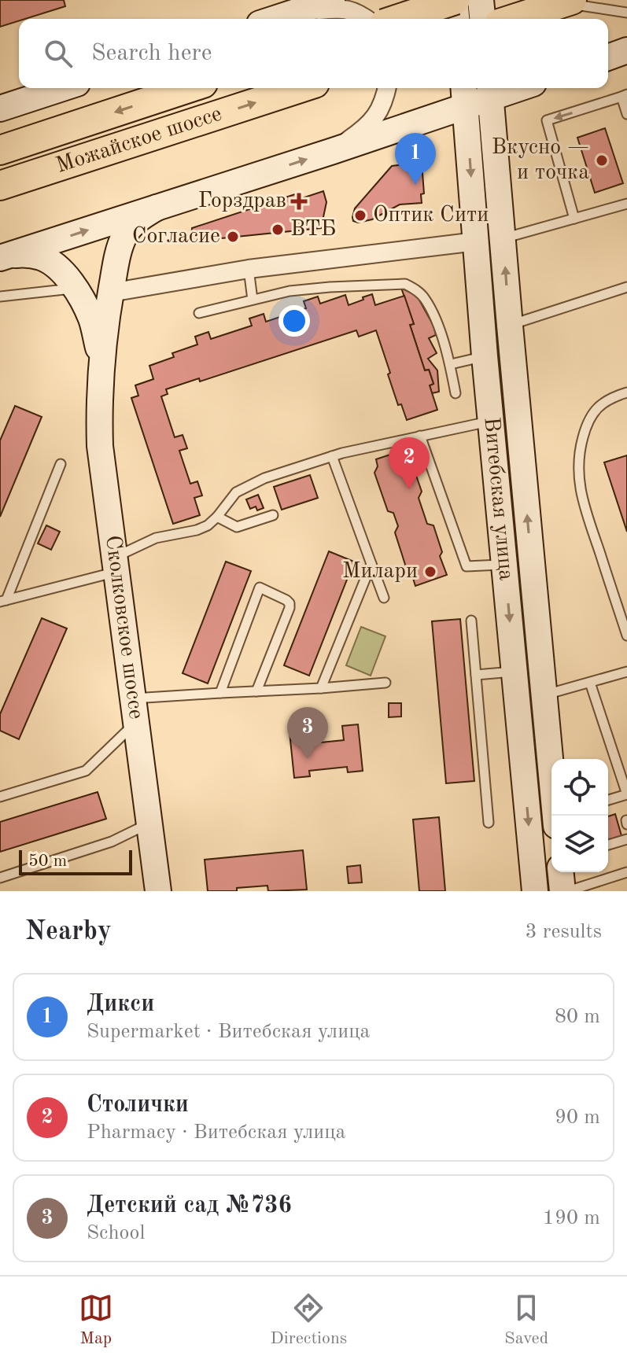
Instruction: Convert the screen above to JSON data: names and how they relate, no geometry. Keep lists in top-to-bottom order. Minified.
{"streets":{"main road":["Можайское шоссе","Витебская улица","Сколковское шоссе"]},"places":{"other":["Вкусно — и точка","Оптик Сити","ВТБ","Согласие","Милари"],"health":["Горздрав"]},"scale_bar":"50 m","page":{"search":"Search here","pins":["1","2","3"],"scale":"50 m","heading":["Nearby","3 results"],"list":[{"mark":"1","name":"Дикси","note":"Supermarket · Витебская улица","value":"80 m"},{"mark":"2","name":"Столички","note":"Pharmacy · Витебская улица","value":"90 m"},{"mark":"3","name":"Детский сад №736","note":"School","value":"190 m"}],"nav":["Map","Directions","Saved"]}}
